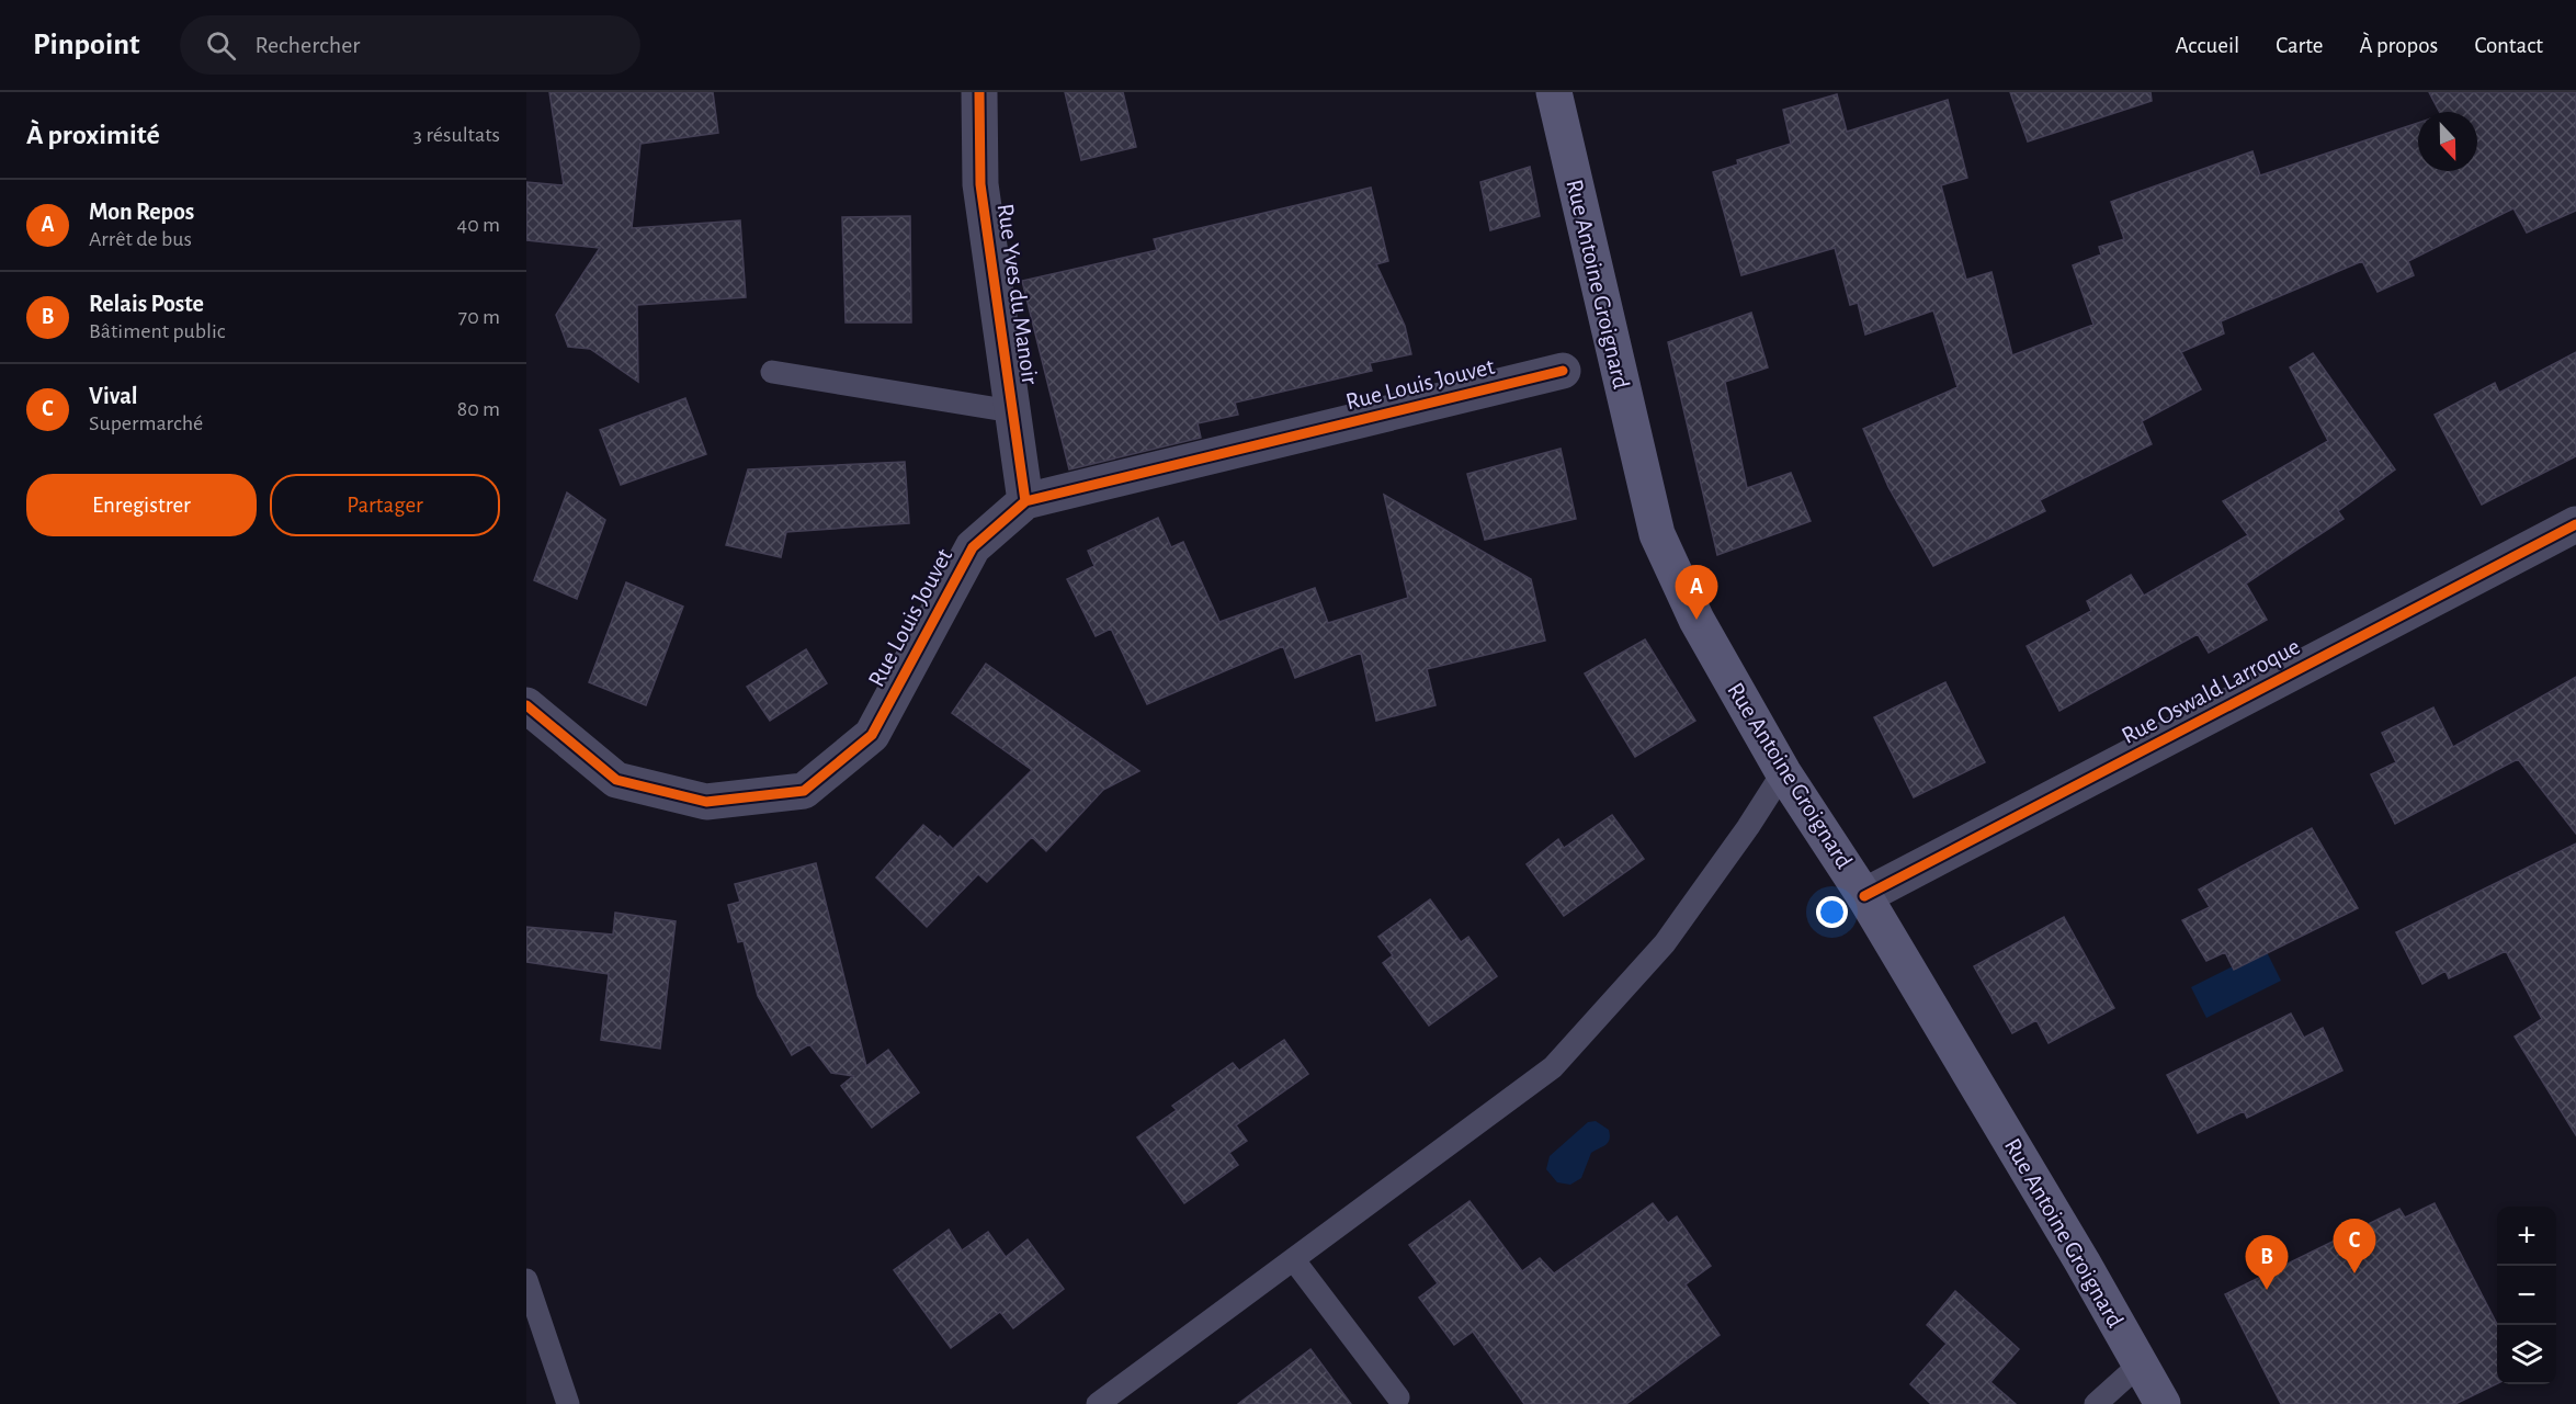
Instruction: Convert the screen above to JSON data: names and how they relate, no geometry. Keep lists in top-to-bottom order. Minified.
{"streets":{"main road":["Rue Antoine Groignard"],"street":["Rue Yves du Manoir","Rue Louis Jouvet","Rue Oswald Larroque"]},"crossings":[["Rue Antoine Groignard","Rue Oswald Larroque"],["Rue Yves du Manoir","Rue Louis Jouvet"]],"north":"bottom","page":{"header":"Pinpoint","search":"Rechercher","nav":["Accueil","Carte","À propos","Contact"],"heading":["À proximité","3 résultats"],"list":[{"mark":"A","name":"Mon Repos","note":"Arrêt de bus","value":"40 m"},{"mark":"B","name":"Relais Poste","note":"Bâtiment public","value":"70 m"},{"mark":"C","name":"Vival","note":"Supermarché","value":"80 m"}],"buttons":["Enregistrer","Partager"],"pins":["A","C","B"],"map_buttons":["+","−"]}}
